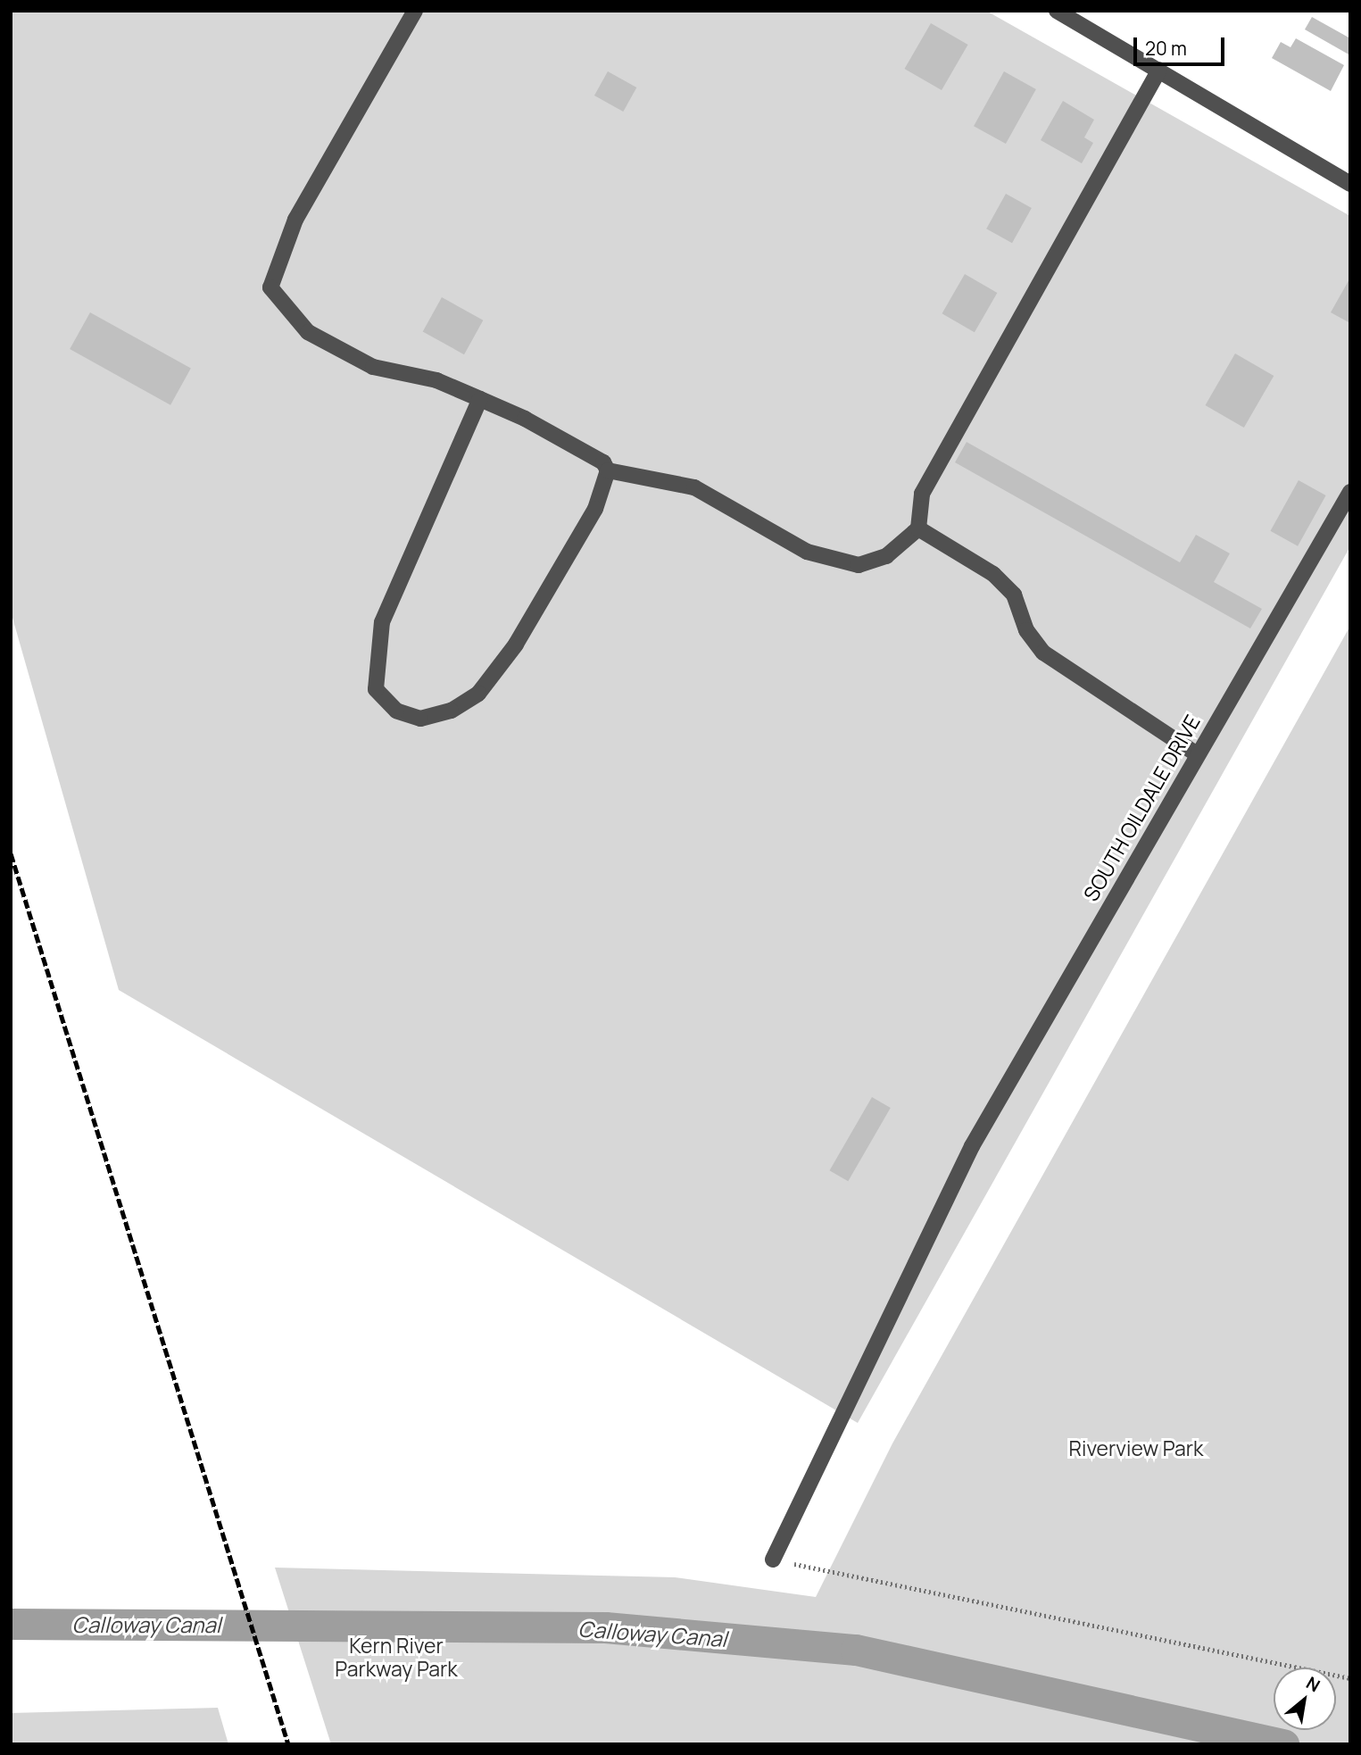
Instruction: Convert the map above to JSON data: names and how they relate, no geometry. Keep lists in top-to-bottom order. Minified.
{"streets":{"street":["SOUTH OILDALE DRIVE"]},"water":["Calloway Canal"],"parks":["Riverview Park","Kern River Parkway Park"],"scale_bar":"20 m","north":"top right"}
